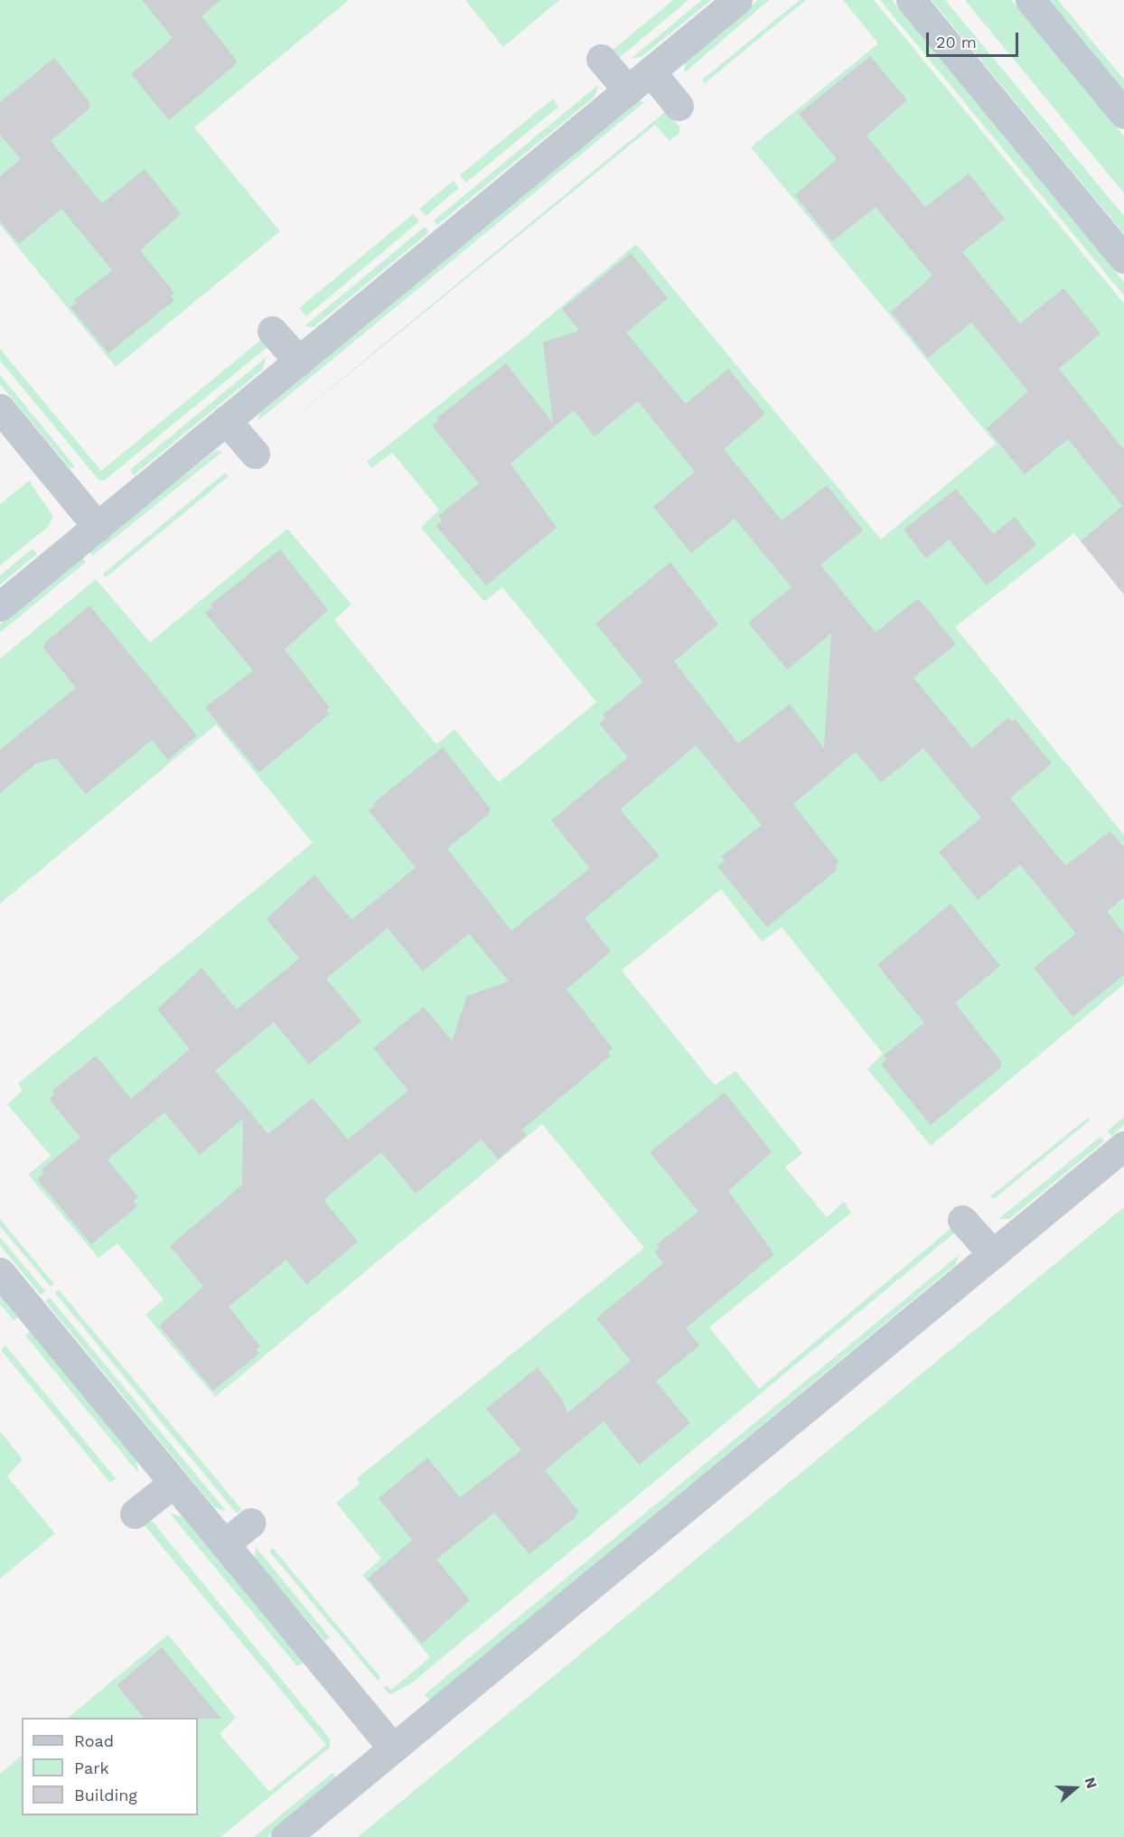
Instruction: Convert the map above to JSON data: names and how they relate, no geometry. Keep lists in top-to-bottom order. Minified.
{"legend":["Road","Park","Building"],"scale_bar":"20 m","north":"right"}
